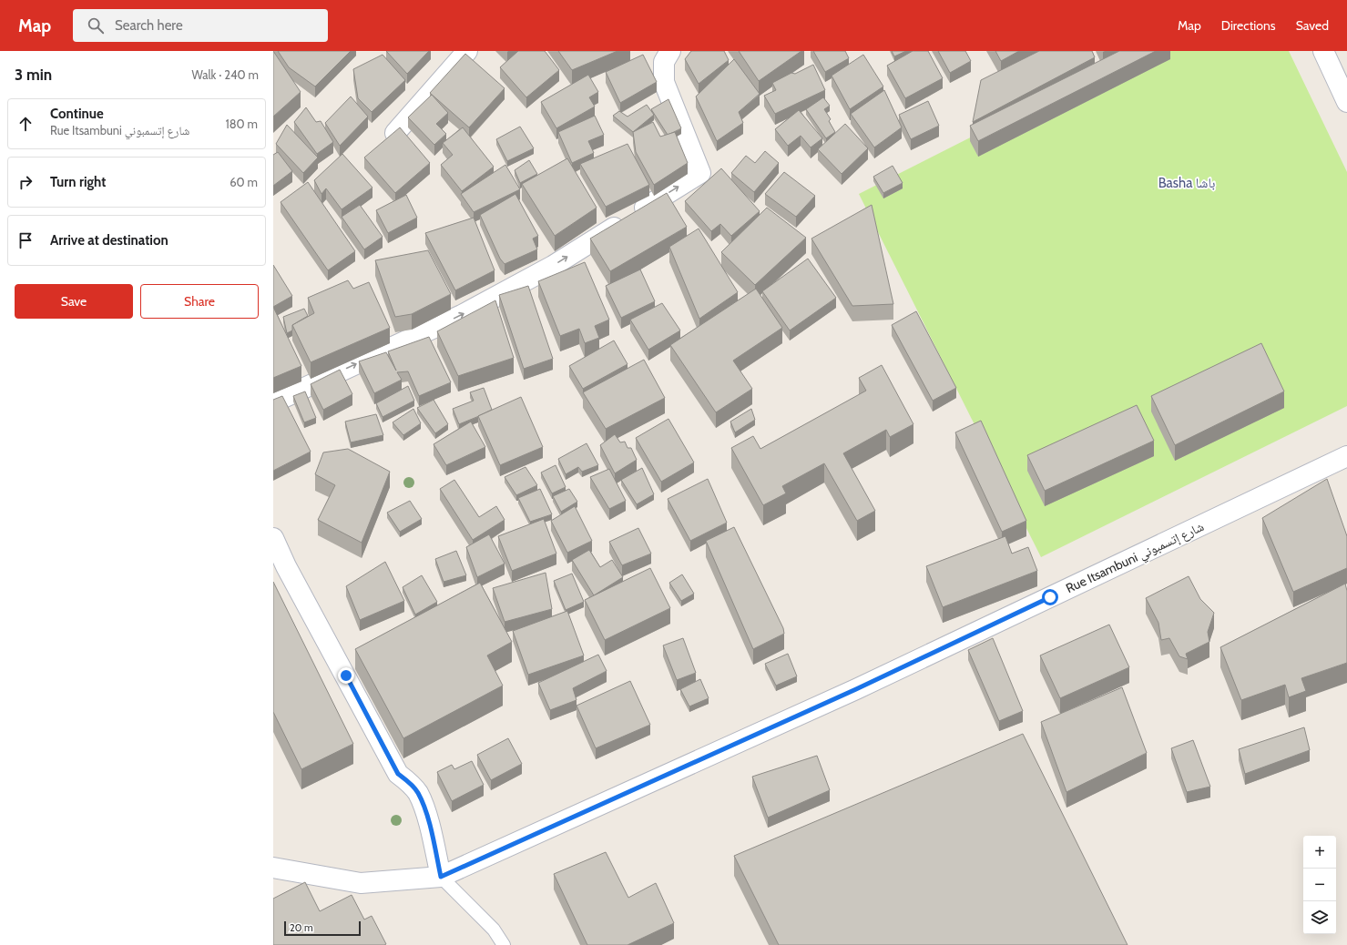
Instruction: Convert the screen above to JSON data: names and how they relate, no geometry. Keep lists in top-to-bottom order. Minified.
{"streets":{"street":["Rue Itsambuni شارع إتسمبوني"]},"districts":["Basha باشا"],"scale_bar":"20 m","page":{"header":"Map","search":"Search here","nav":["Map","Directions","Saved"],"heading":["3 min","Walk · 240 m"],"list":[["Continue","Rue Itsambuni شارع إتسمبوني","180 m"],["Turn right","60 m"],"Arrive at destination"],"buttons":["Save","Share"],"map_buttons":["+","−"],"scale":"20 m"}}
